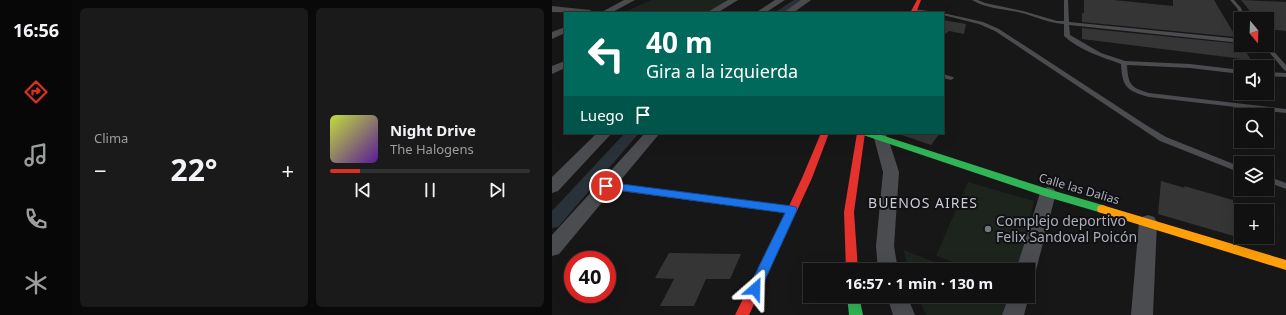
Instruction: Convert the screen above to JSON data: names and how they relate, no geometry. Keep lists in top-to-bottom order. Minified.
{"streets":{"street":["Calle las Dalias"]},"districts":["BUENOS AIRES"],"places":["Complejo deportivo Felix Sandoval Poicón"],"north":"bottom","page":{"tabs":"16:56","tile":"Clima","map_buttons":"+","turn":["40 m","Gira a la izquierda"],"then":"Luego","song":["Night Drive","The Halogens"],"heat":["−","22°","+"],"limit":"40","trip":"16:57 · 1 min · 130 m"}}
